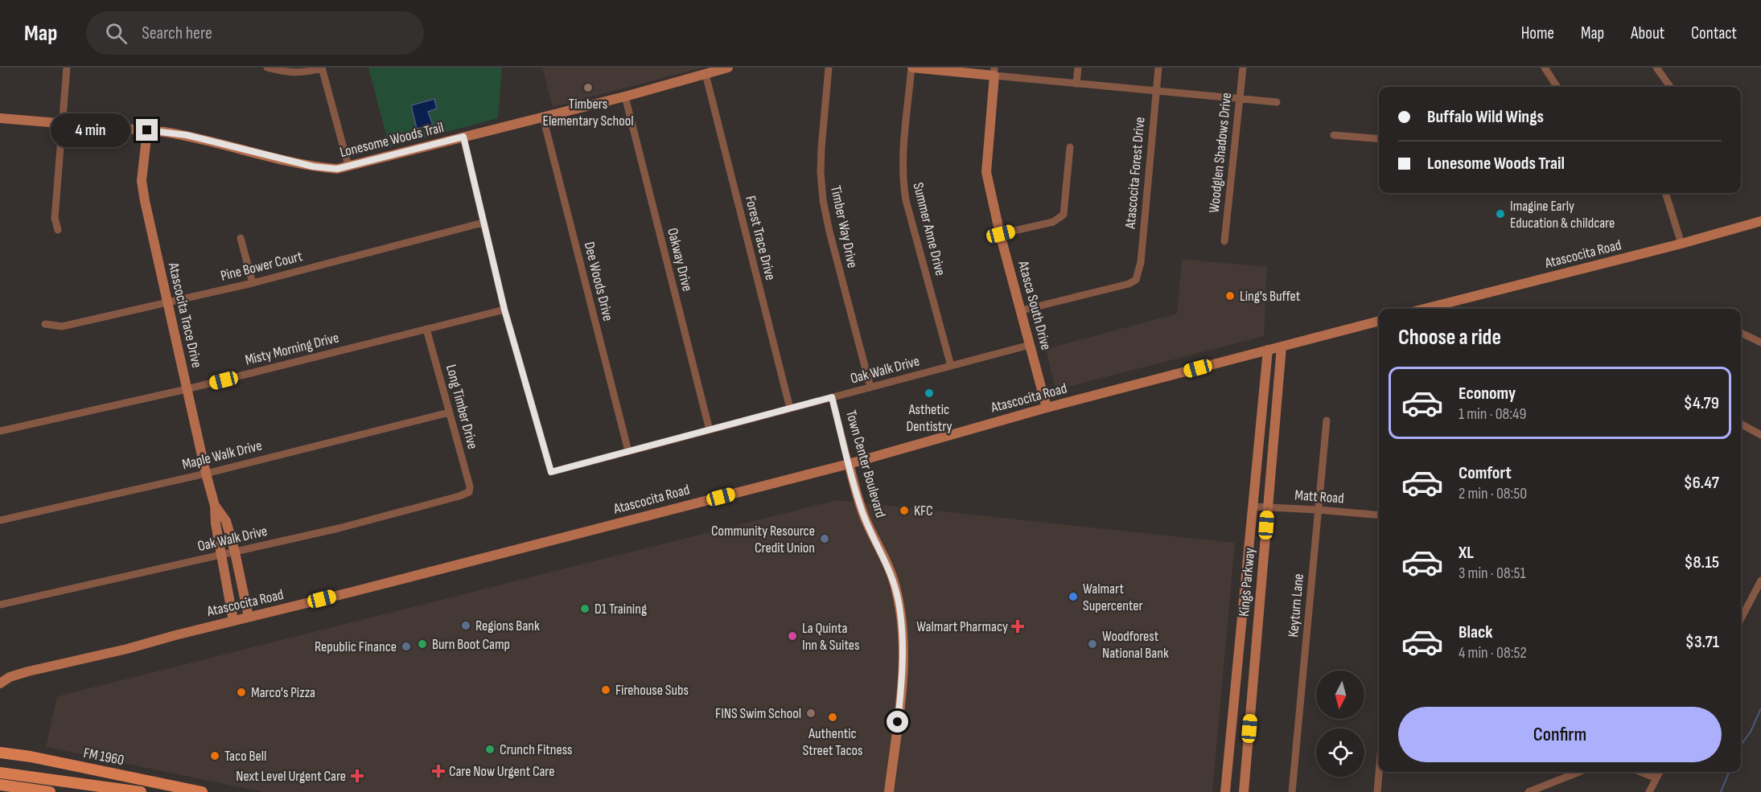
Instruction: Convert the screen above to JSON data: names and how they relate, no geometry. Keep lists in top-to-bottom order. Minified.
{"streets":{"main road":["FM 1960"],"street":["Lonesome Woods Trail","Woodglen Shadows Drive","Atascocita Forest Drive","Timber Way Drive","Summer Anne Drive","Forest Trace Drive","Atascocita Road","Oakway Drive","Pine Bower Court","Dee Woods Drive","Atasca South Drive","Atascocita Trace Drive","Misty Morning Drive","Oak Walk Drive","Long Timber Drive","Maple Walk Drive","Town Center Boulevard","Matt Road","Kings Parkway","Keyturn Lane"]},"crossings":[["Lonesome Woods Trail","Forest Trace Drive"],["Lonesome Woods Trail","Oakway Drive"],["Lonesome Woods Trail","Dee Woods Drive"],["Lonesome Woods Trail","Atascocita Trace Drive"],["Atascocita Forest Drive","Atasca South Drive"],["Timber Way Drive","Oak Walk Drive"],["Summer Anne Drive","Oak Walk Drive"],["Forest Trace Drive","Oak Walk Drive"],["Atascocita Road","Atasca South Drive"],["Atascocita Road","Atascocita Trace Drive"],["Atascocita Road","Town Center Boulevard"],["Atascocita Road","Kings Parkway"],["Oakway Drive","Oak Walk Drive"],["Pine Bower Court","Atascocita Trace Drive"],["Dee Woods Drive","Oak Walk Drive"],["Atasca South Drive","Oak Walk Drive"],["Atascocita Trace Drive","Misty Morning Drive"],["Atascocita Trace Drive","Oak Walk Drive"],["Atascocita Trace Drive","Maple Walk Drive"],["Misty Morning Drive","Oak Walk Drive"],["Misty Morning Drive","Long Timber Drive"],["Oak Walk Drive","Long Timber Drive"],["Oak Walk Drive","Town Center Boulevard"],["Long Timber Drive","Maple Walk Drive"],["Matt Road","Kings Parkway"],["Matt Road","Keyturn Lane"]],"places":{"other":["Timbers Elementary School","Imagine Early Education & childcare","Ling's Buffet","Asthetic Dentistry","KFC","Community Resource Credit Union","Walmart Supercenter","D1 Training","Regions Bank","La Quinta Inn & Suites","Burn Boot Camp","Woodforest National Bank","Republic Finance","Firehouse Subs","Marco's Pizza","FINS Swim School","Authentic Street Tacos","Crunch Fitness","Taco Bell"],"health":["Walmart Pharmacy","Care Now Urgent Care","Next Level Urgent Care"]},"north":"bottom","page":{"header":"Map","search":"Search here","nav":["Home","Map","About","Contact"],"banner":["Buffalo Wild Wings","Lonesome Woods Trail"],"bubble":"4 min","heading":"Choose a ride","list":[{"name":"Economy","note":"1 min · 08:49","value":"$4.79"},{"name":"Comfort","note":"2 min · 08:50","value":"$6.47"},{"name":"XL","note":"3 min · 08:51","value":"$8.15"},{"name":"Black","note":"4 min · 08:52","value":"$3.71"}],"buttons":"Confirm"}}
